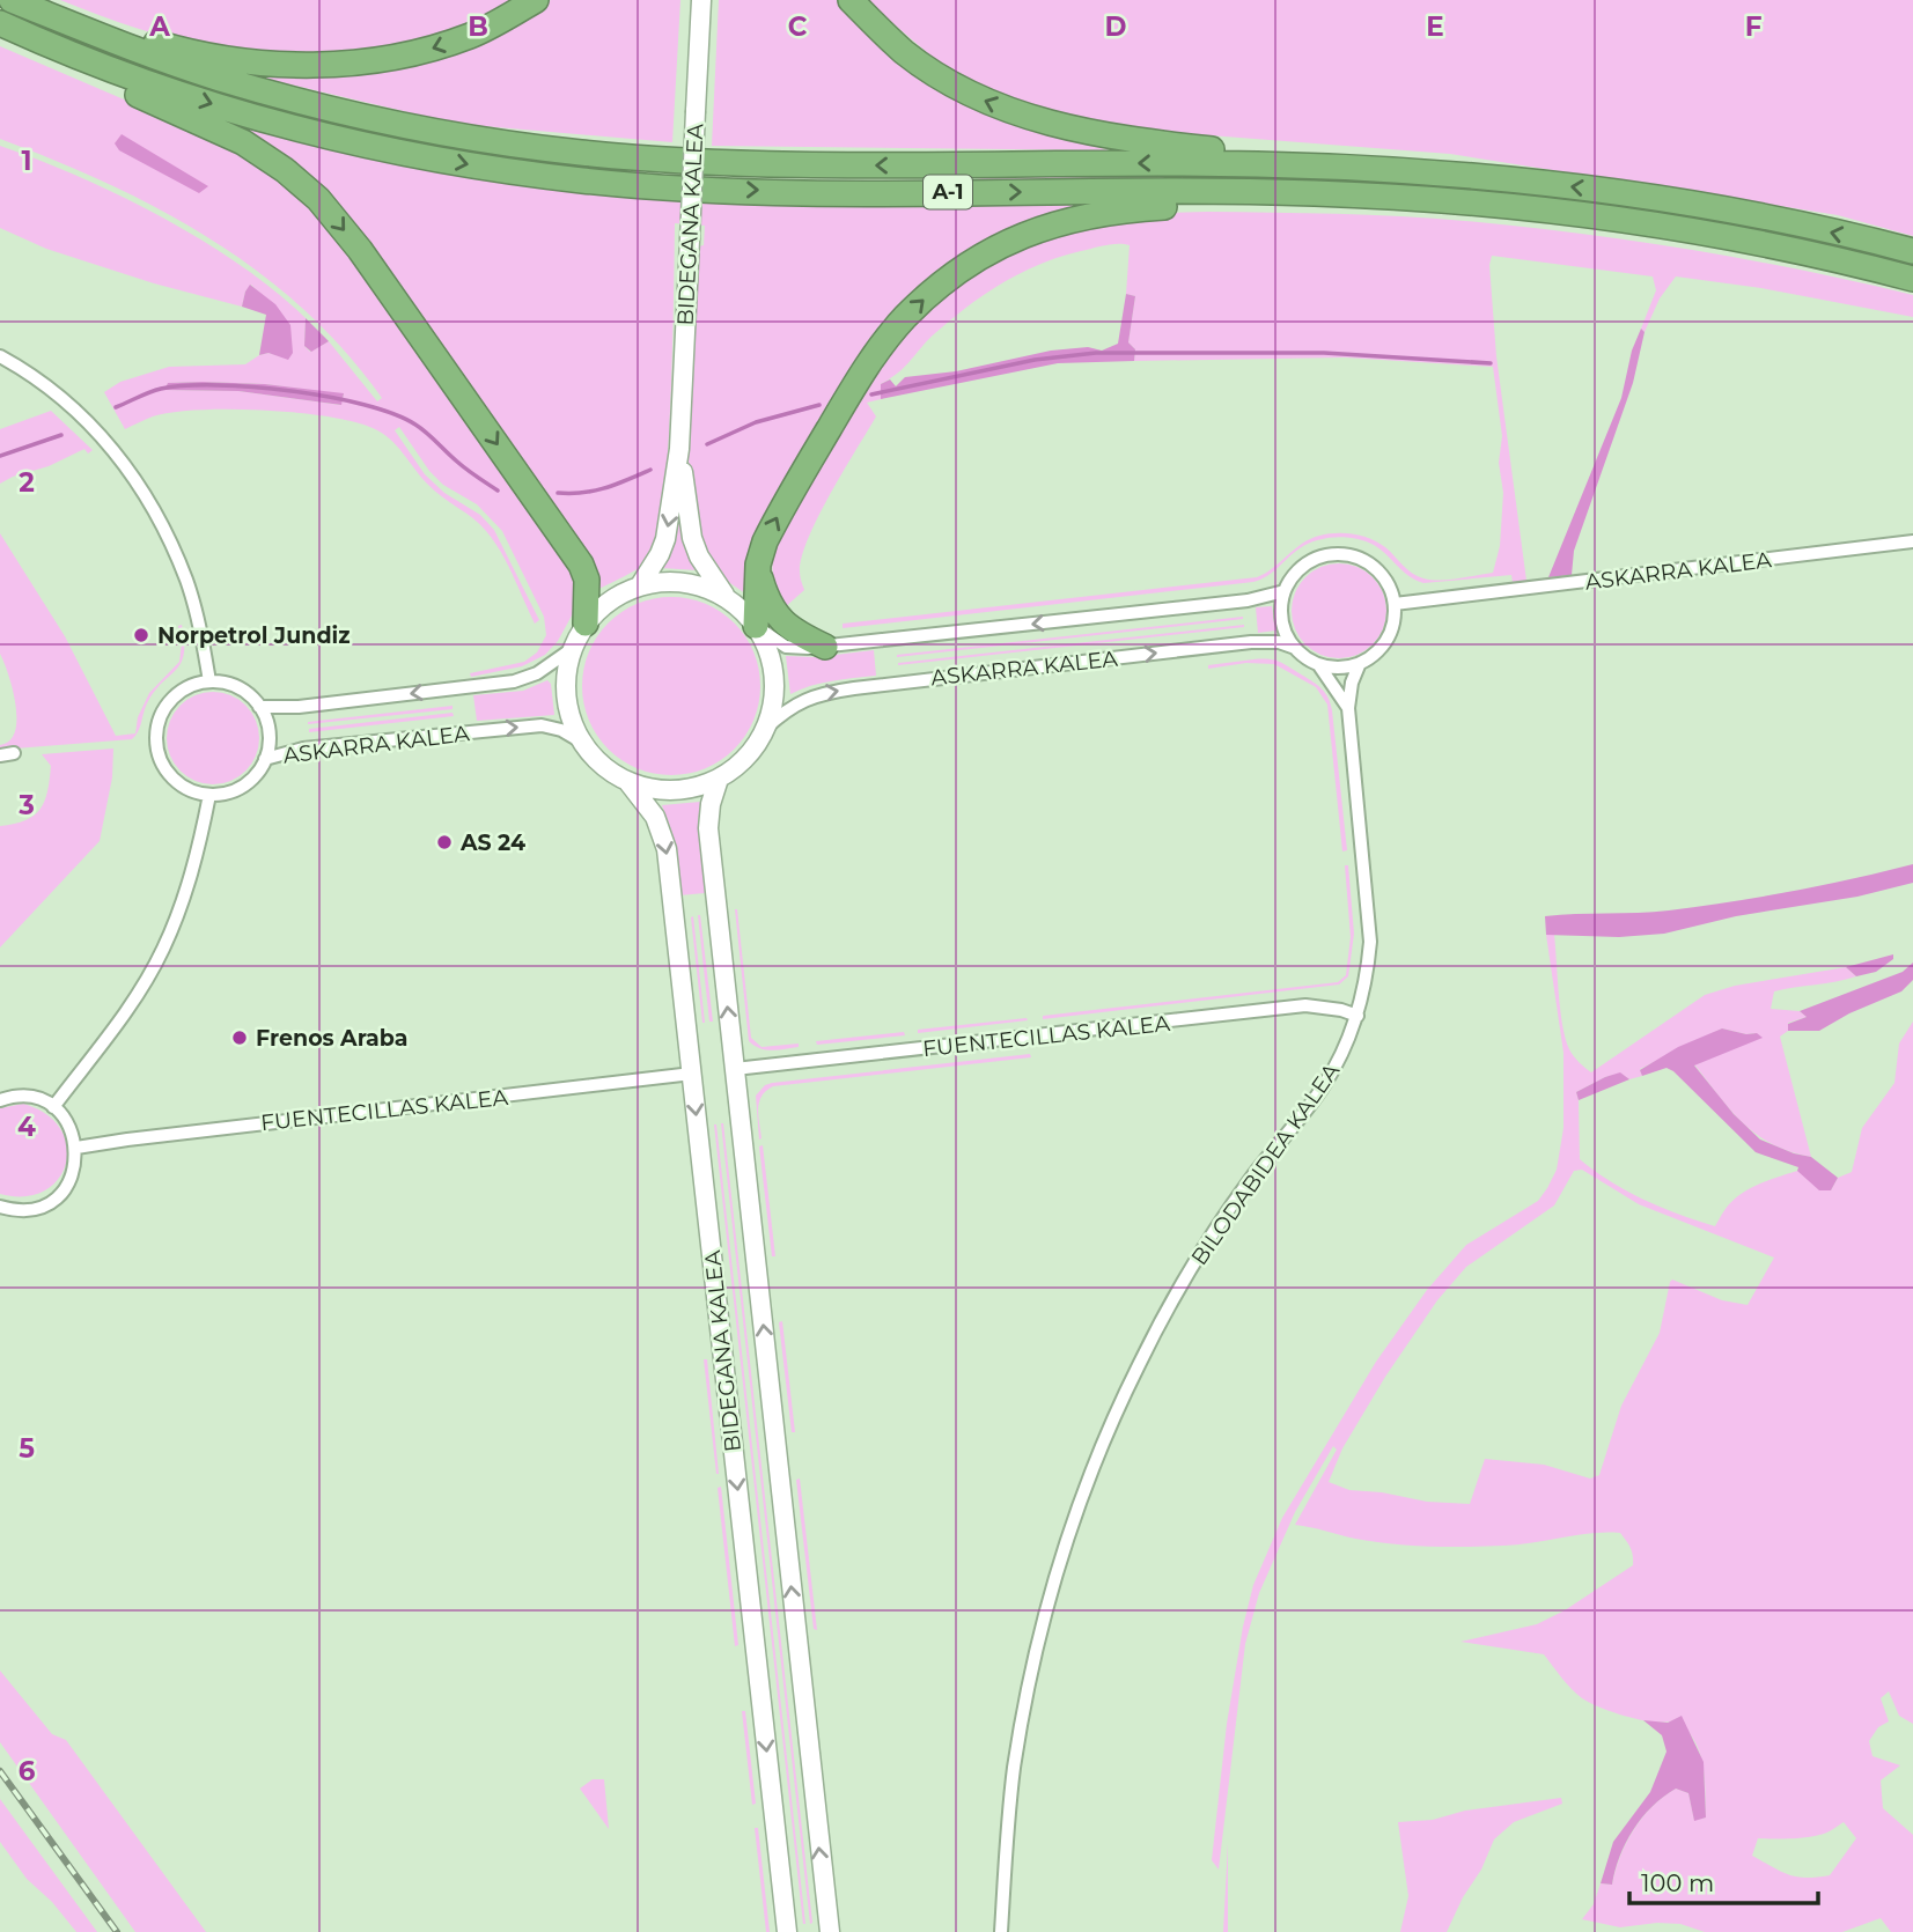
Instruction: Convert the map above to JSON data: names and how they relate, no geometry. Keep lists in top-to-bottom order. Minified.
{"streets":{"highway":["A-1"],"street":["BIDEGANA KALEA","ASKARRA KALEA","FUENTECILLAS KALEA","BILODABIDEA KALEA"]},"crossings":[["BIDEGANA KALEA","ASKARRA KALEA"],["BIDEGANA KALEA","FUENTECILLAS KALEA"],["ASKARRA KALEA","BILODABIDEA KALEA"],["FUENTECILLAS KALEA","BILODABIDEA KALEA"]],"places":["Norpetrol Jundiz","AS 24","Frenos Araba"],"scale_bar":"100 m","grid":{"columns":["A","B","C","D","E","F"],"rows":["1","2","3","4","5","6"]}}
